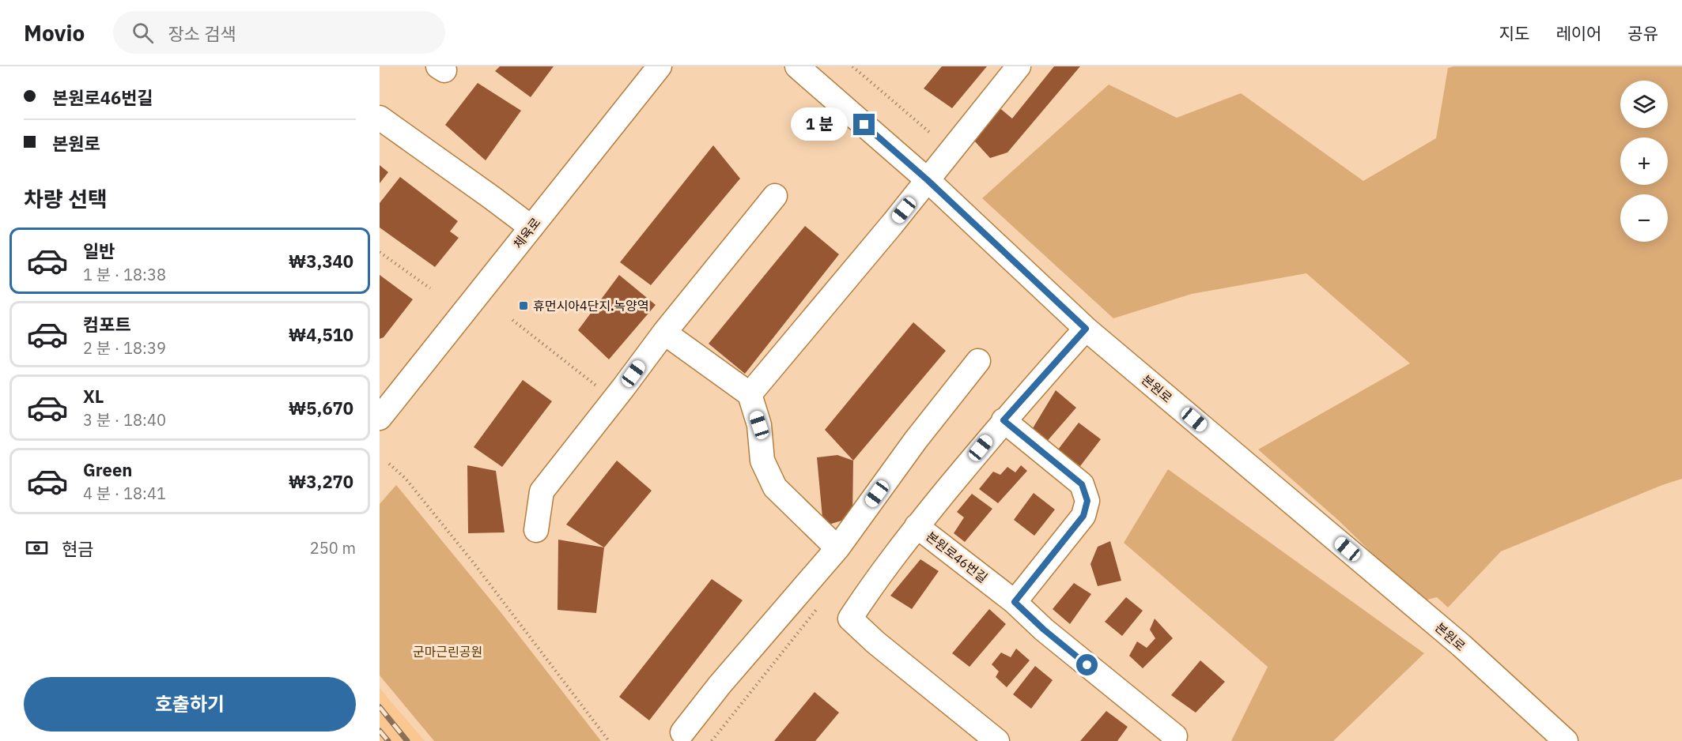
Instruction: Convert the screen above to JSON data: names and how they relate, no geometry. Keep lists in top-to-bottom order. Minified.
{"streets":{"street":["체육로","본원로","본원로46번길"]},"crossings":[["본원로","본원로46번길"]],"parks":["군마근린공원"],"places":{"transit":["휴먼시아4단지.녹양역"]},"page":{"header":"Movio","search":"장소 검색","nav":["지도","레이어","공유"],"banner":["본원로46번길","본원로"],"map_buttons":["+","−"],"bubble":"1 분","heading":"차량 선택","list":[{"name":"일반","note":"1 분 · 18:38","value":"₩3,340"},{"name":"컴포트","note":"2 분 · 18:39","value":"₩4,510"},{"name":"XL","note":"3 분 · 18:40","value":"₩5,670"},{"name":"Green","note":"4 분 · 18:41","value":"₩3,270"}],"pay":["현금","250 m"],"buttons":"호출하기"}}
